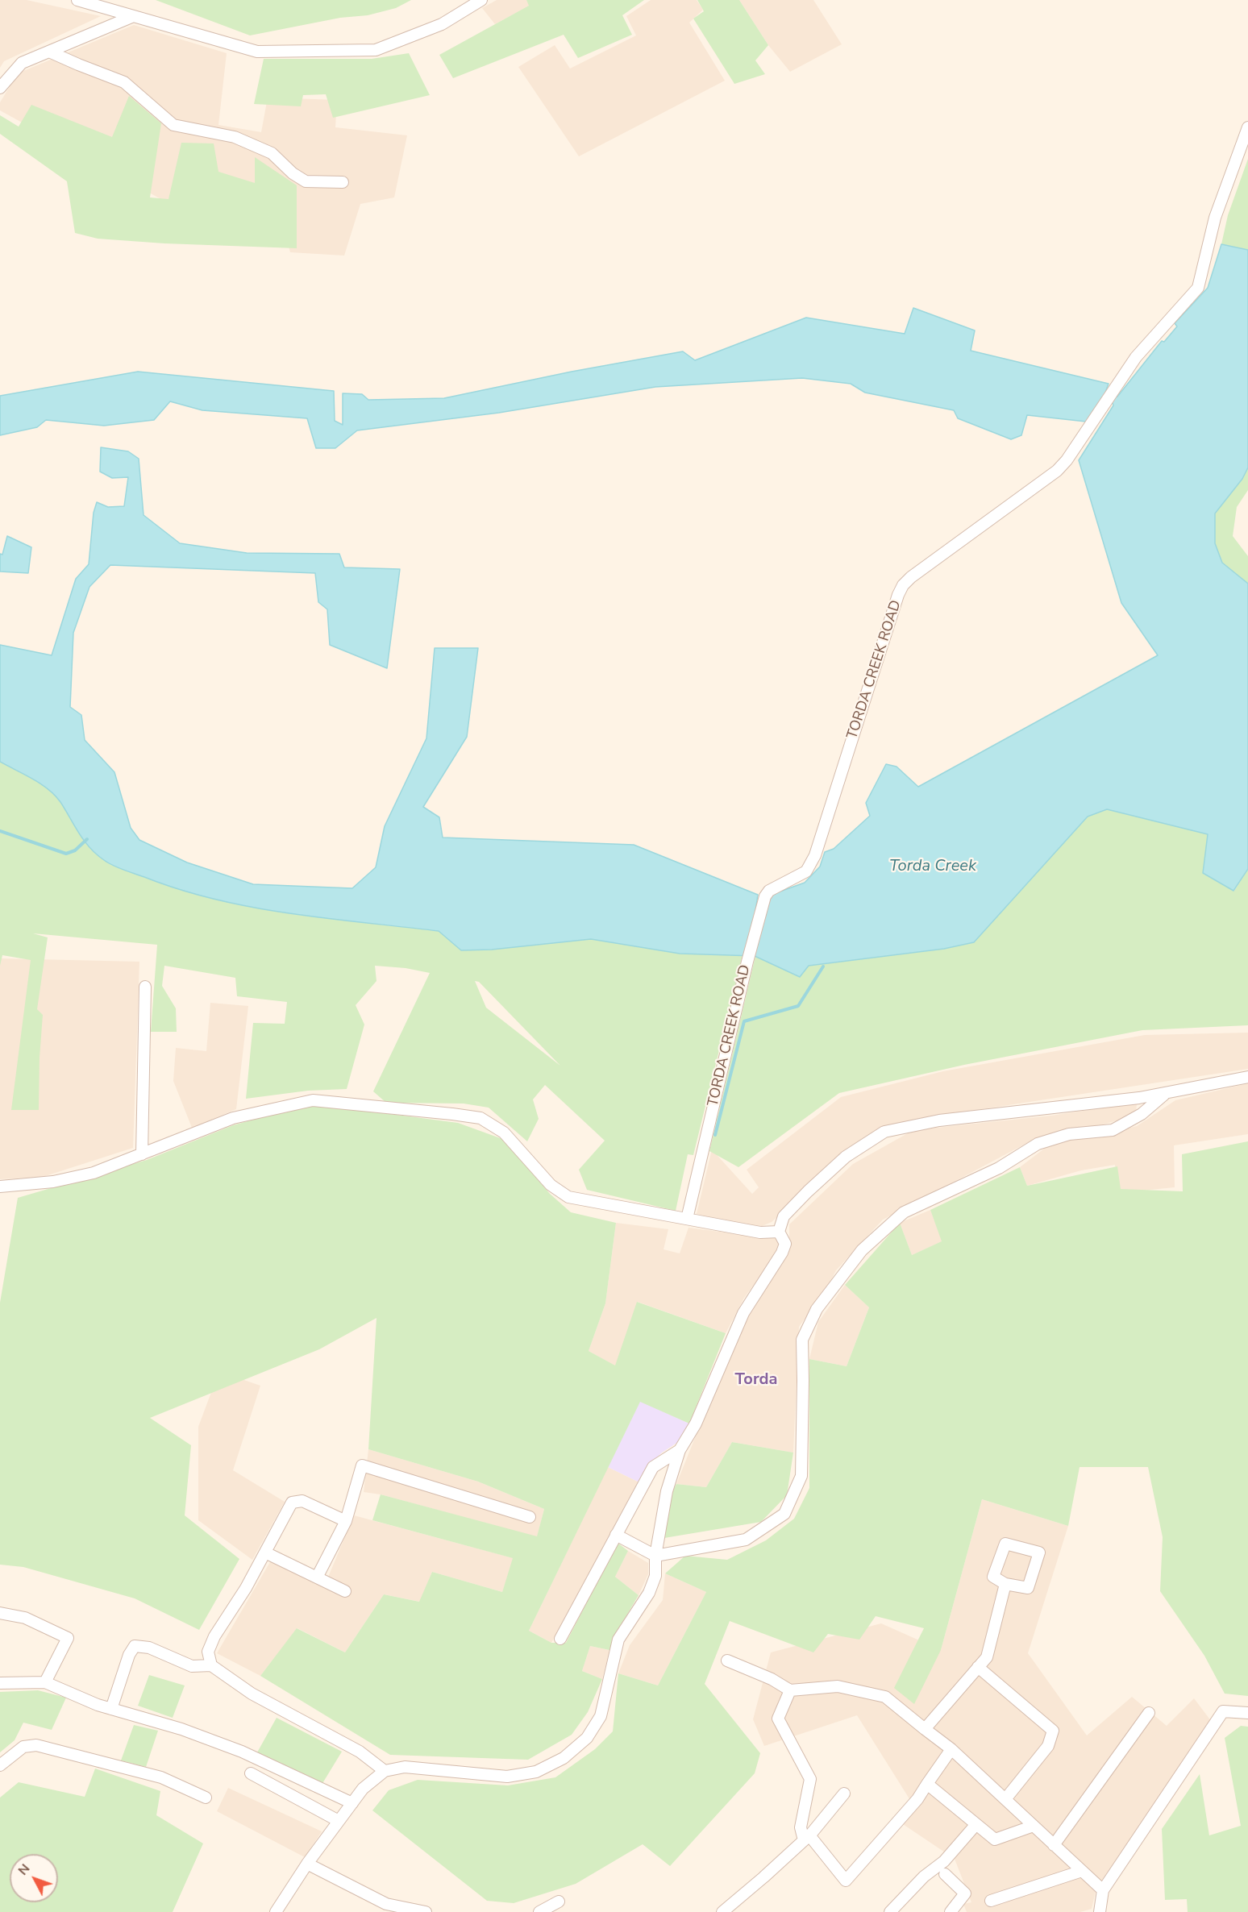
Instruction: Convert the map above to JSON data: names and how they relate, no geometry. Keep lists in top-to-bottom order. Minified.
{"streets":{"street":["TORDA CREEK ROAD"]},"districts":["Torda"],"water":["Torda Creek"],"north":"top left"}
